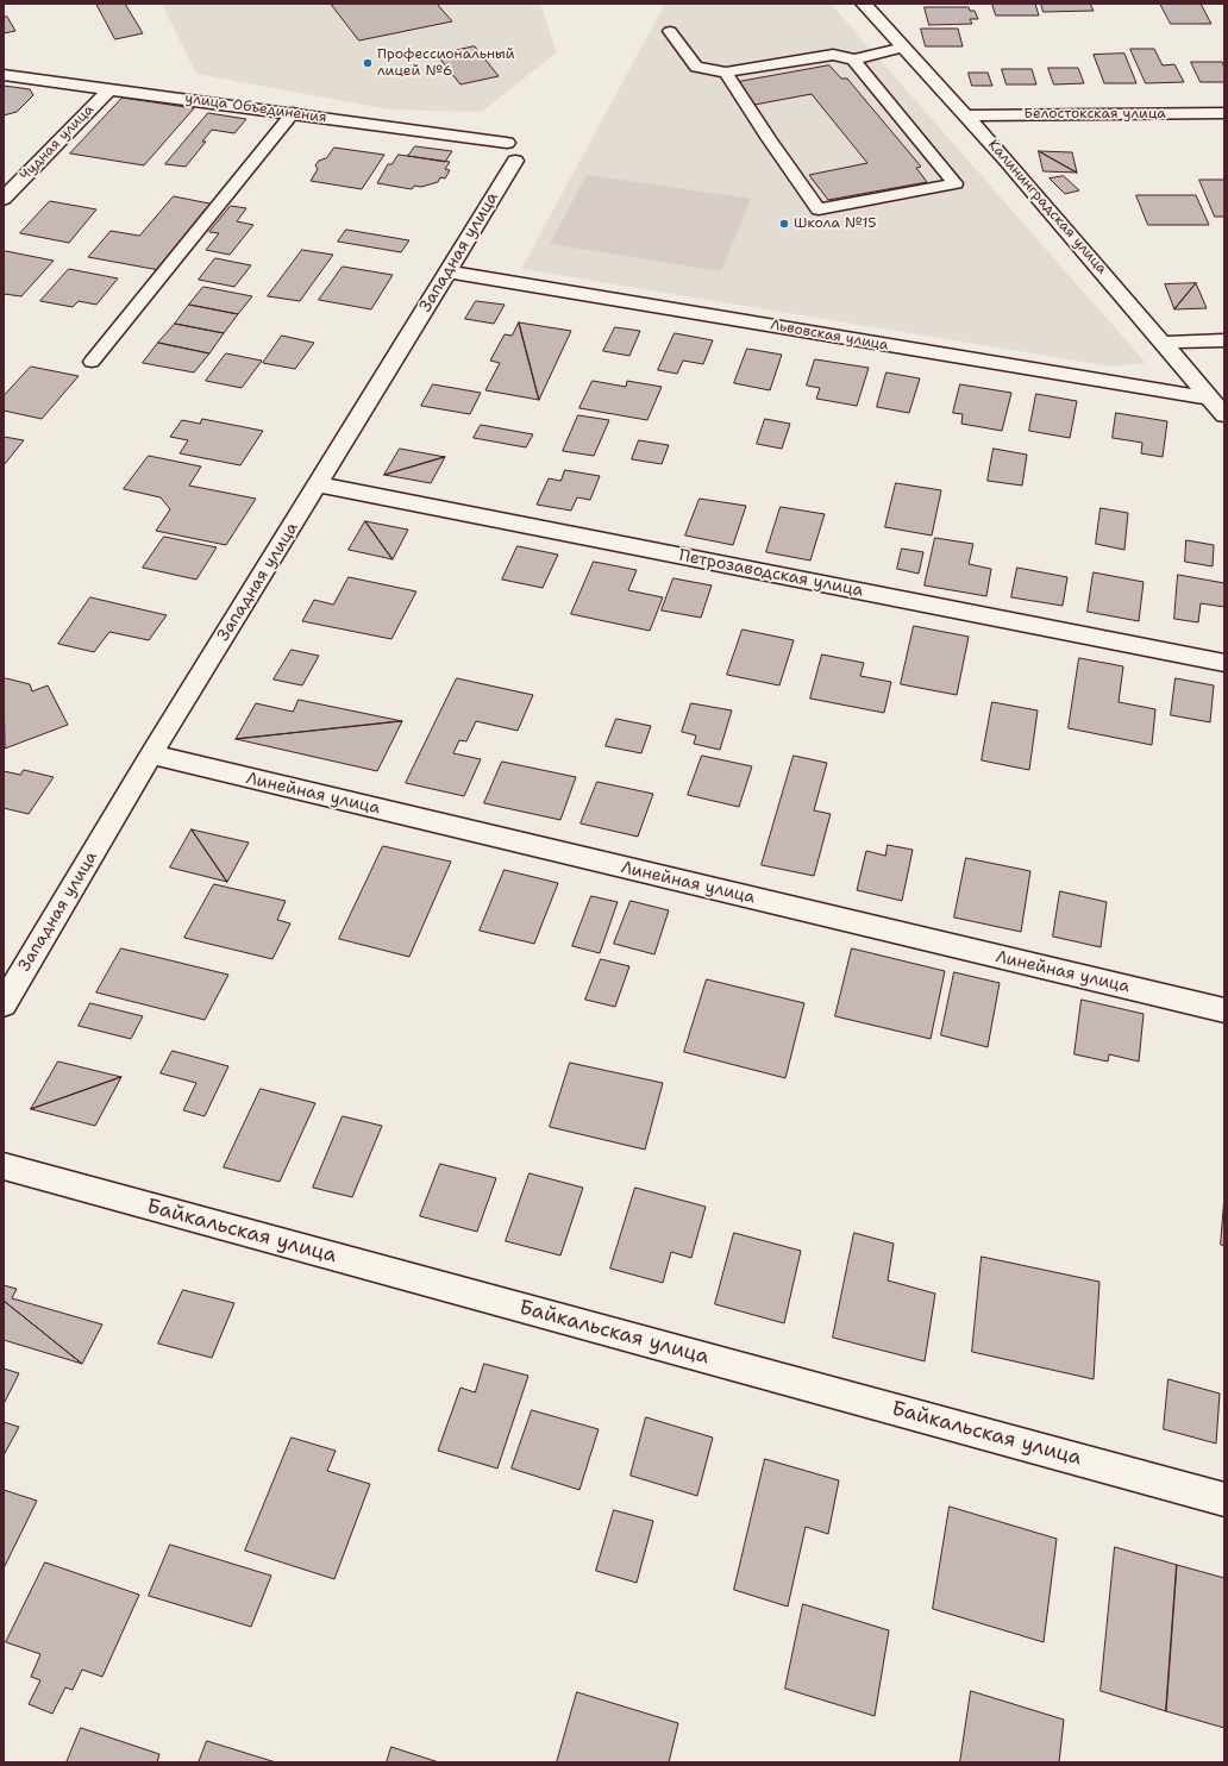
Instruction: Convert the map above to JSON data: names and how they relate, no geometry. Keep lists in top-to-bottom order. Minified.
{"streets":{"street":["улица Объединения","Белостокская улица","Чудная улица","Калининградская улица","Западная улица","Львовская улица","Петрозаводская улица","Линейная улица","Байкальская улица"]},"crossings":[["улица Объединения","Чудная улица"],["улица Объединения","Западная улица"],["Белостокская улица","Калининградская улица"],["Калининградская улица","Львовская улица"],["Западная улица","Львовская улица"],["Западная улица","Петрозаводская улица"],["Западная улица","Линейная улица"]],"places":["Профессиональный лицей №6","Школа №15"]}
